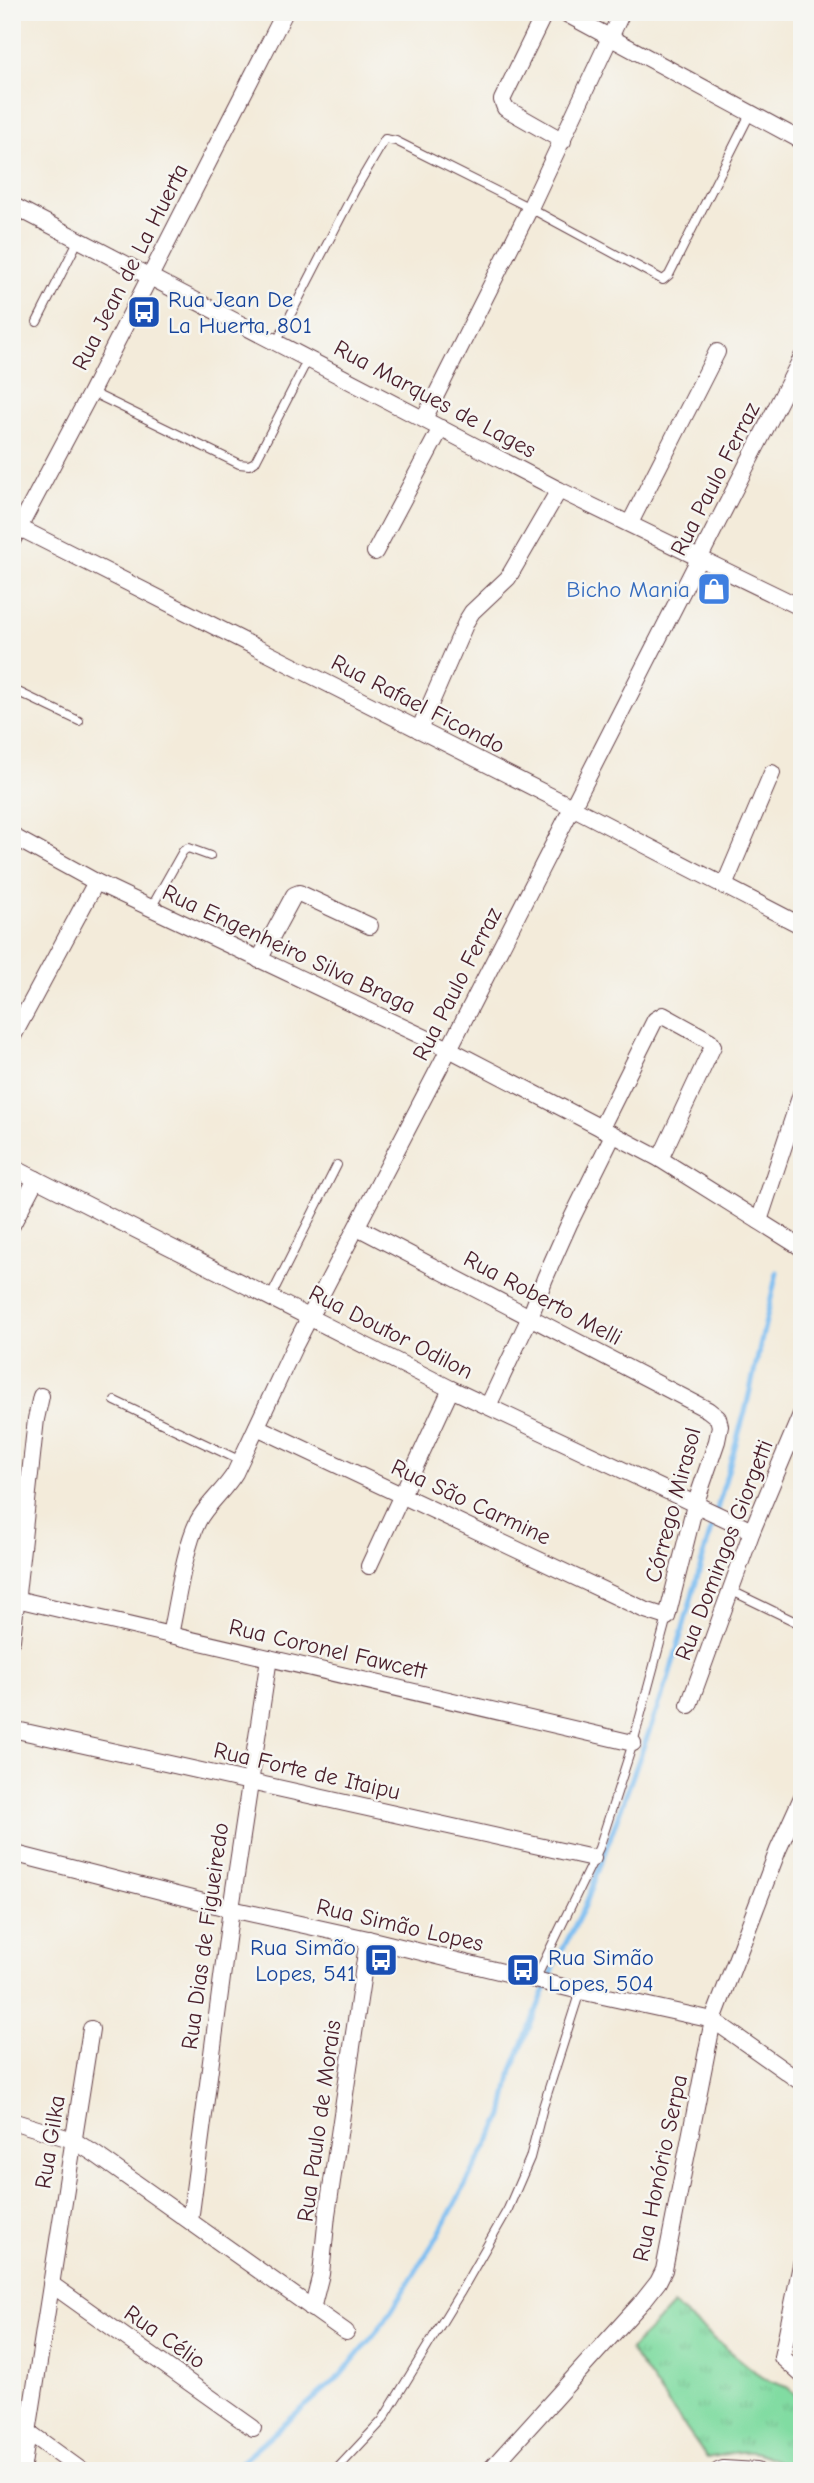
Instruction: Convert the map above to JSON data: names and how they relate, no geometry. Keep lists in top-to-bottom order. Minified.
{"streets":{"street":["Rua Jean de La Huerta","Rua Marques de Lages","Rua Paulo Ferraz","Rua Rafael Ficondo","Rua Engenheiro Silva Braga","Rua Roberto Melli","Rua Doutor Odilon","Rua São Carmine","Córrego Mirasol","Rua Domingos Giorgetti","Rua Coronel Fawcett","Rua Forte de Itaipu","Rua Simão Lopes","Rua Dias de Figueiredo","Rua Paulo de Morais","Rua Gilka","Rua Honório Serpa","Rua Célio"]},"crossings":[["Rua Jean de La Huerta","Rua Marques de Lages"],["Rua Jean de La Huerta","Rua Rafael Ficondo"],["Rua Marques de Lages","Rua Paulo Ferraz"],["Rua Paulo Ferraz","Rua Rafael Ficondo"],["Rua Paulo Ferraz","Rua Engenheiro Silva Braga"],["Rua Paulo Ferraz","Rua Roberto Melli"],["Rua Paulo Ferraz","Rua Doutor Odilon"],["Rua Paulo Ferraz","Rua São Carmine"],["Rua Paulo Ferraz","Rua Coronel Fawcett"],["Rua Roberto Melli","Córrego Mirasol"],["Rua Doutor Odilon","Córrego Mirasol"],["Rua Doutor Odilon","Rua Domingos Giorgetti"],["Rua São Carmine","Córrego Mirasol"],["Rua Coronel Fawcett","Rua Dias de Figueiredo"],["Rua Forte de Itaipu","Rua Dias de Figueiredo"],["Rua Simão Lopes","Rua Dias de Figueiredo"],["Rua Simão Lopes","Rua Paulo de Morais"],["Rua Simão Lopes","Rua Honório Serpa"],["Rua Gilka","Rua Célio"]],"places":{"bus stop":["Rua Jean De La Huerta, 801","Rua Simão Lopes, 541","Rua Simão Lopes, 504"],"shop":["Bicho Mania"]}}
